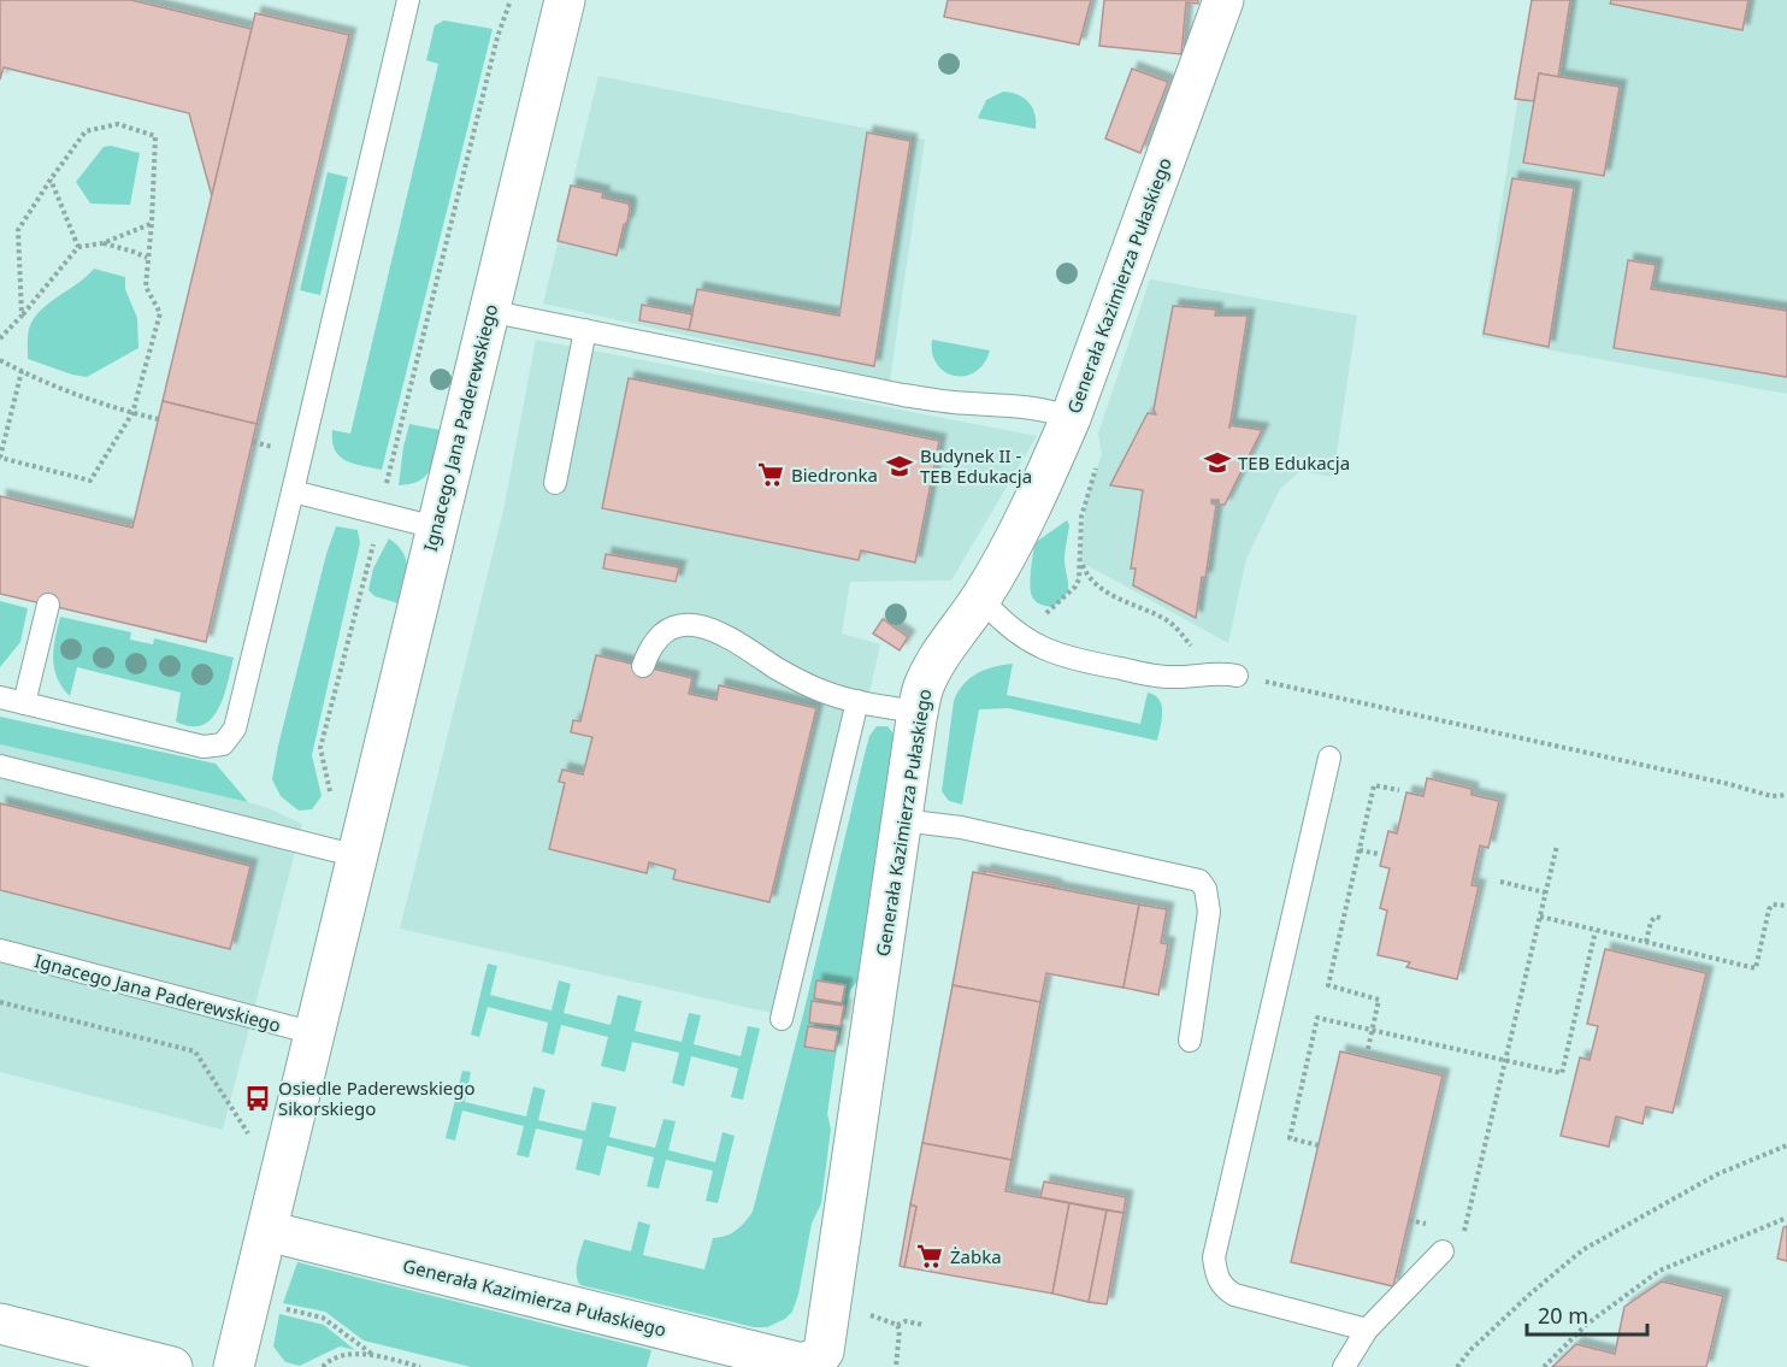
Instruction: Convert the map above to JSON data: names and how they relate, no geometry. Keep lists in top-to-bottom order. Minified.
{"streets":{"street":["Generała Kazimierza Pułaskiego","Ignacego Jana Paderewskiego"]},"crossings":[["Generała Kazimierza Pułaskiego","Ignacego Jana Paderewskiego"]],"places":{"school or university":["TEB Edukacja","Budynek II - TEB Edukacja"],"supermarket":["Biedronka","Żabka"],"bus stop":["Osiedle Paderewskiego Sikorskiego"]},"scale_bar":"20 m"}
